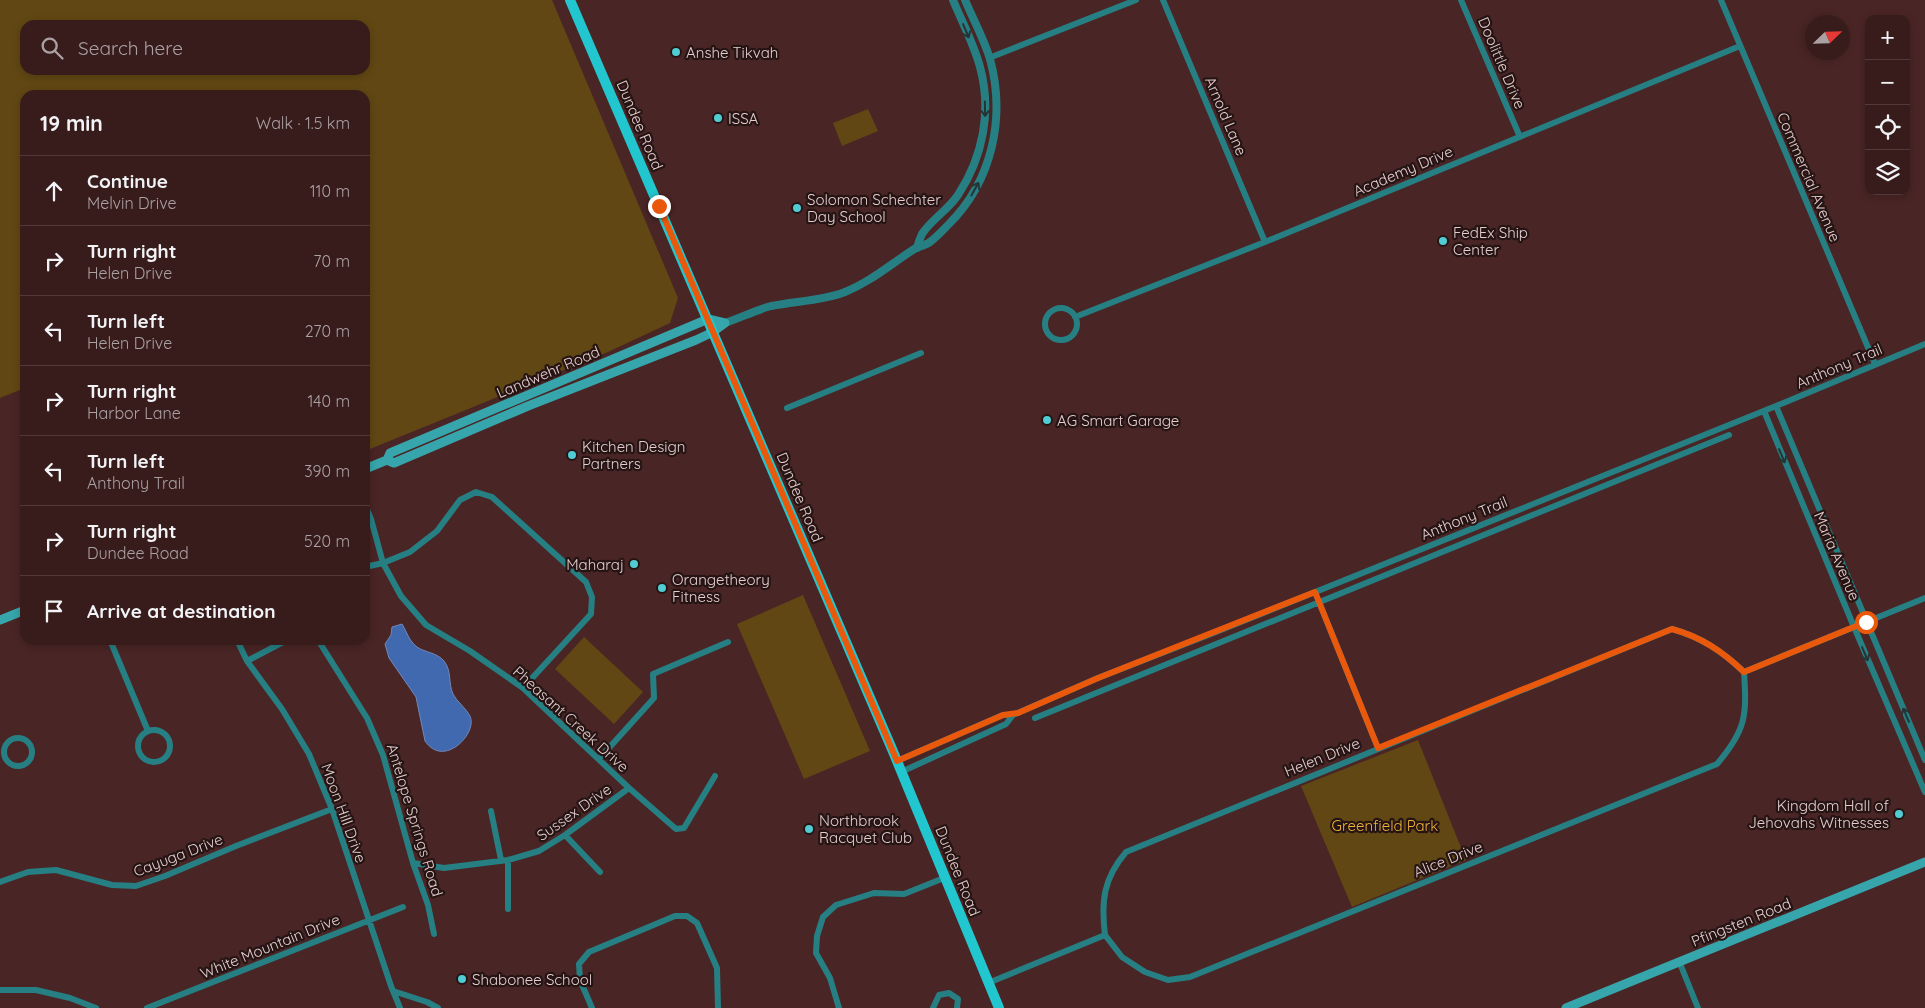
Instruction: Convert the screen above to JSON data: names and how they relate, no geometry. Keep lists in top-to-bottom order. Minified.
{"streets":{"main road":["Dundee Road","Landwehr Road","Pfingsten Road"],"street":["Doolittle Drive","Arnold Lane","Academy Drive","Commercial Avenue","Anthony Trail","Maria Avenue","Pheasant Creek Drive","Helen Drive","Sussex Drive","Moon Hill Drive","Antelope Springs Road","Cayuga Drive","Alice Drive","White Mountain Drive"]},"crossings":[["Doolittle Drive","Academy Drive"],["Arnold Lane","Academy Drive"],["Dundee Road","Anthony Trail"],["Dundee Road","Landwehr Road"],["Academy Drive","Commercial Avenue"],["Commercial Avenue","Anthony Trail"],["Anthony Trail","Maria Avenue"],["Pheasant Creek Drive","Sussex Drive"],["Helen Drive","Alice Drive"],["Sussex Drive","Antelope Springs Road"],["Moon Hill Drive","Cayuga Drive"],["Moon Hill Drive","White Mountain Drive"]],"parks":["Greenfield Park"],"places":["Anshe Tikvah","ISSA","Solomon Schechter Day School","FedEx Ship Center","AG Smart Garage","Kitchen Design Partners","Maharaj","Orangetheory Fitness","Kingdom Hall of Jehovahs Witnesses","Northbrook Racquet Club","Shabonee School"],"north":"top right","page":{"map_buttons":["+","−"],"search":"Search here","heading":["19 min","Walk · 1.5 km"],"list":[["Continue","Melvin Drive","110 m"],["Turn right","Helen Drive","70 m"],["Turn left","Helen Drive","270 m"],["Turn right","Harbor Lane","140 m"],["Turn left","Anthony Trail","390 m"],["Turn right","Dundee Road","520 m"],"Arrive at destination"]}}
